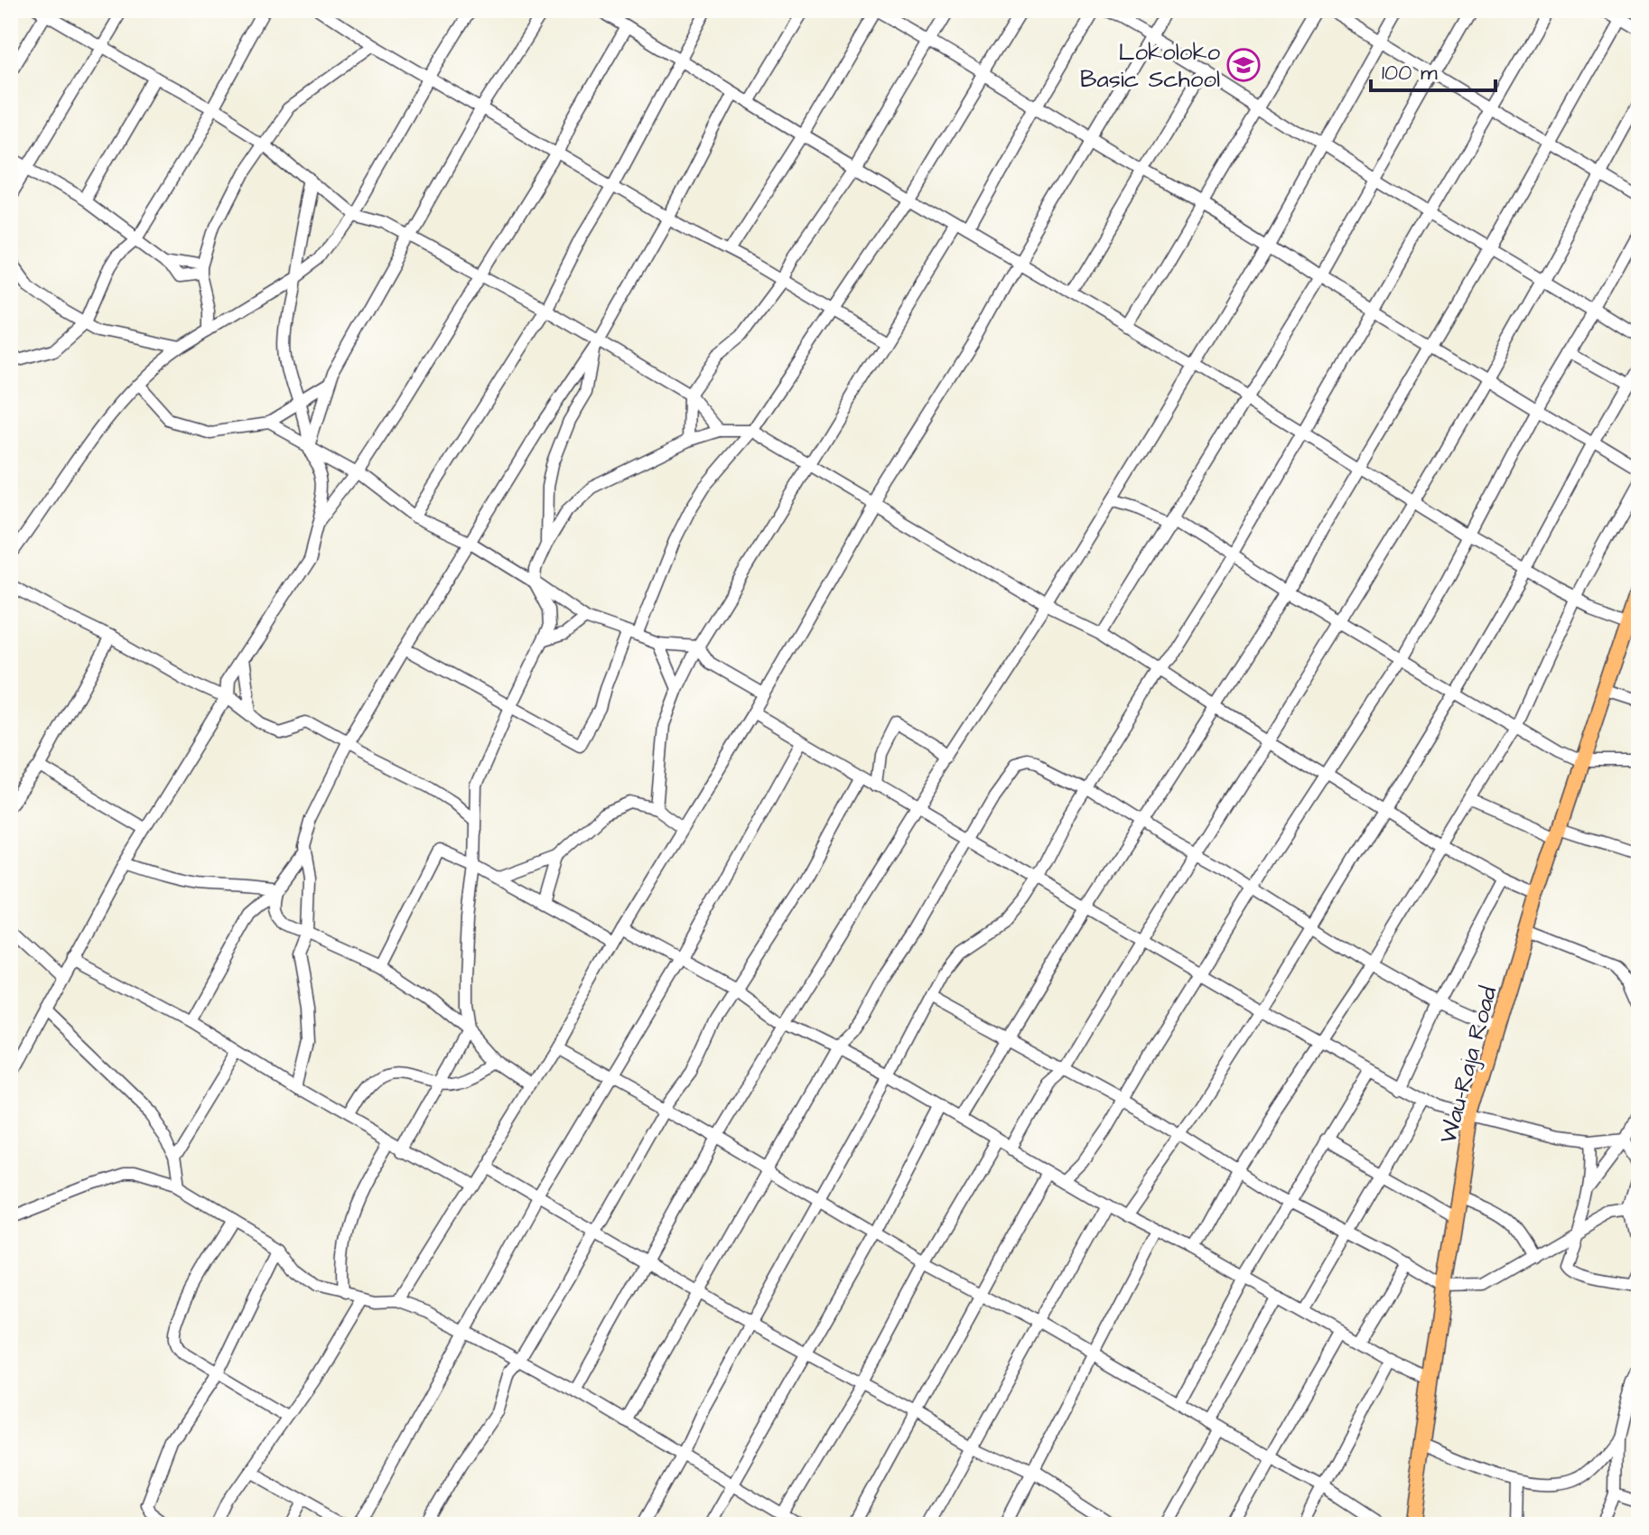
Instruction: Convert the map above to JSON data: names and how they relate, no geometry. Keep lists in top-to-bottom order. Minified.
{"streets":{"main road":["Wau-Raja Road"]},"places":{"school or university":["Lokoloko Basic School"]},"scale_bar":"100 m"}
